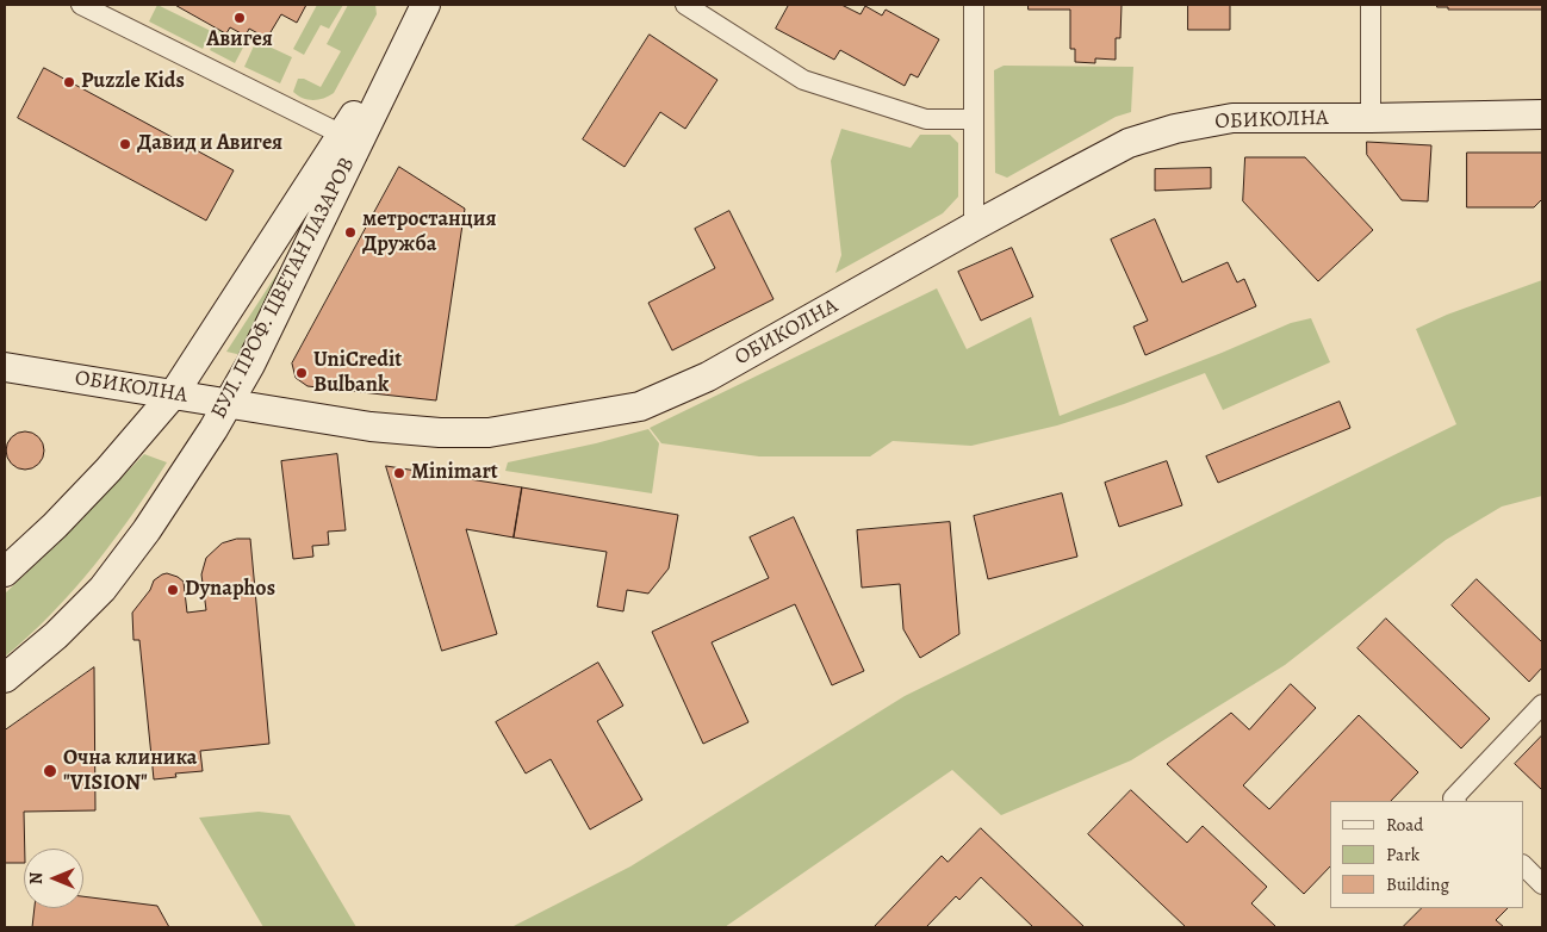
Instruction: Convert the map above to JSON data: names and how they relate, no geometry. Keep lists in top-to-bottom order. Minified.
{"streets":{"street":["ОБИКОЛНА","БУЛ. ПРОФ. ЦВЕТАН ЛАЗАРОВ"]},"crossings":[["ОБИКОЛНА","БУЛ. ПРОФ. ЦВЕТАН ЛАЗАРОВ"]],"places":["Авигея","Puzzle Kids","Давид и Авигея","метростанция Дружба","UniCredit Bulbank","Minimart","Dynaphos","Очна клиника \"VISION\""],"legend":["Road","Park","Building"],"north":"left"}
